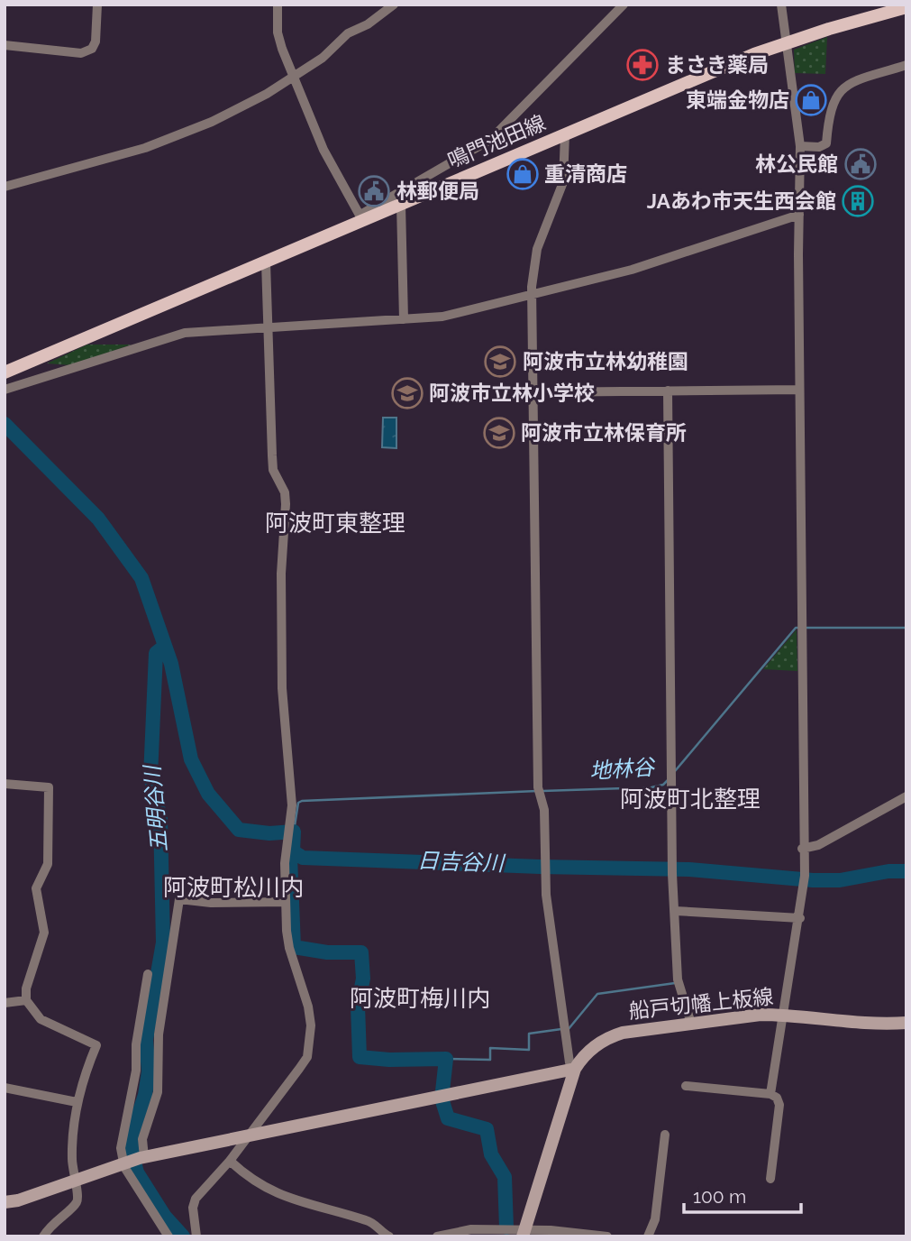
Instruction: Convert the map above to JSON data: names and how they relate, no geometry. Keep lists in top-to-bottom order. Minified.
{"streets":{"main road":["鳴門池田線"],"street":["船戸切幡上板線"]},"districts":["阿波町東整理","阿波町北整理","阿波町松川内","阿波町梅川内"],"water":["地林谷","五明谷川","日吉谷川"],"places":{"pharmacy":["まさき薬局"],"shop":["東端金物店","重清商店"],"public building":["林公民館","林郵便局"],"building":["JAあわ市天生西会館"],"school or university":["阿波市立林幼稚園","阿波市立林小学校","阿波市立林保育所"]},"scale_bar":"100 m"}
